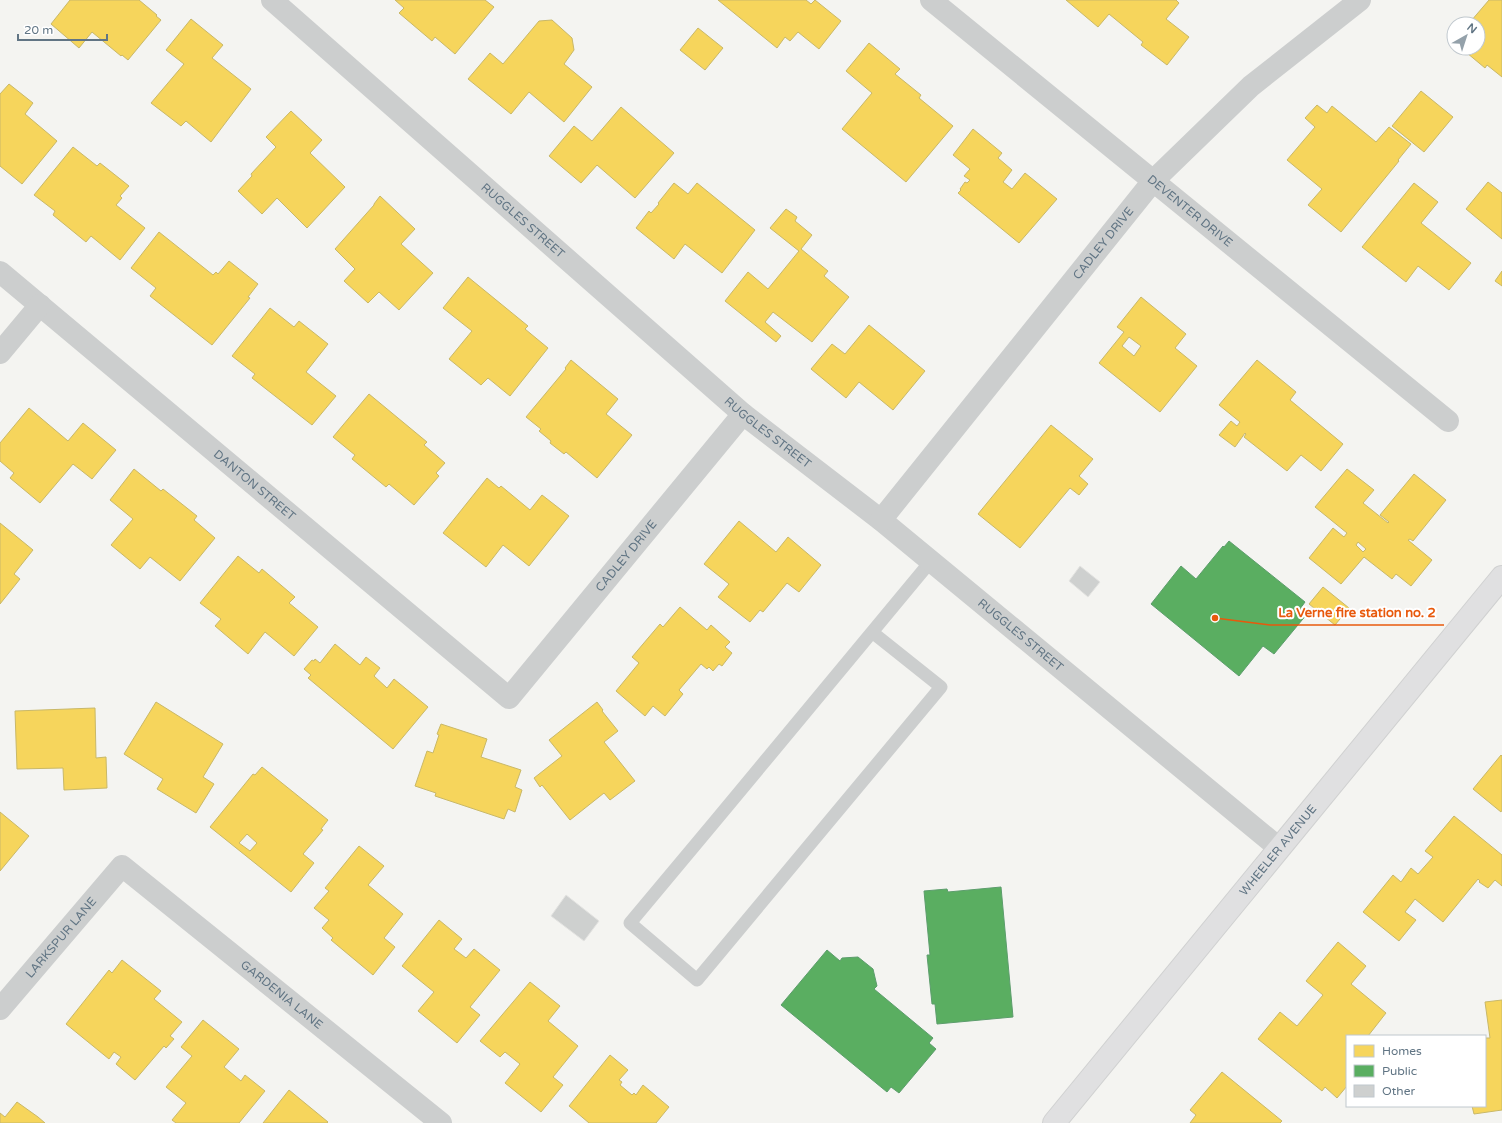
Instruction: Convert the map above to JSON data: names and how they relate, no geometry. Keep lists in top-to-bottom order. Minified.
{"streets":{"main road":["WHEELER AVENUE"],"street":["DEVENTER DRIVE","RUGGLES STREET","CADLEY DRIVE","DANTON STREET","LARKSPUR LANE","GARDENIA LANE"]},"crossings":[["DEVENTER DRIVE","CADLEY DRIVE"],["RUGGLES STREET","CADLEY DRIVE"],["RUGGLES STREET","WHEELER AVENUE"],["CADLEY DRIVE","DANTON STREET"],["LARKSPUR LANE","GARDENIA LANE"]],"places":["La Verne fire station no. 2"],"legend":["Homes","Public","Other"],"scale_bar":"20 m","north":"top right"}
